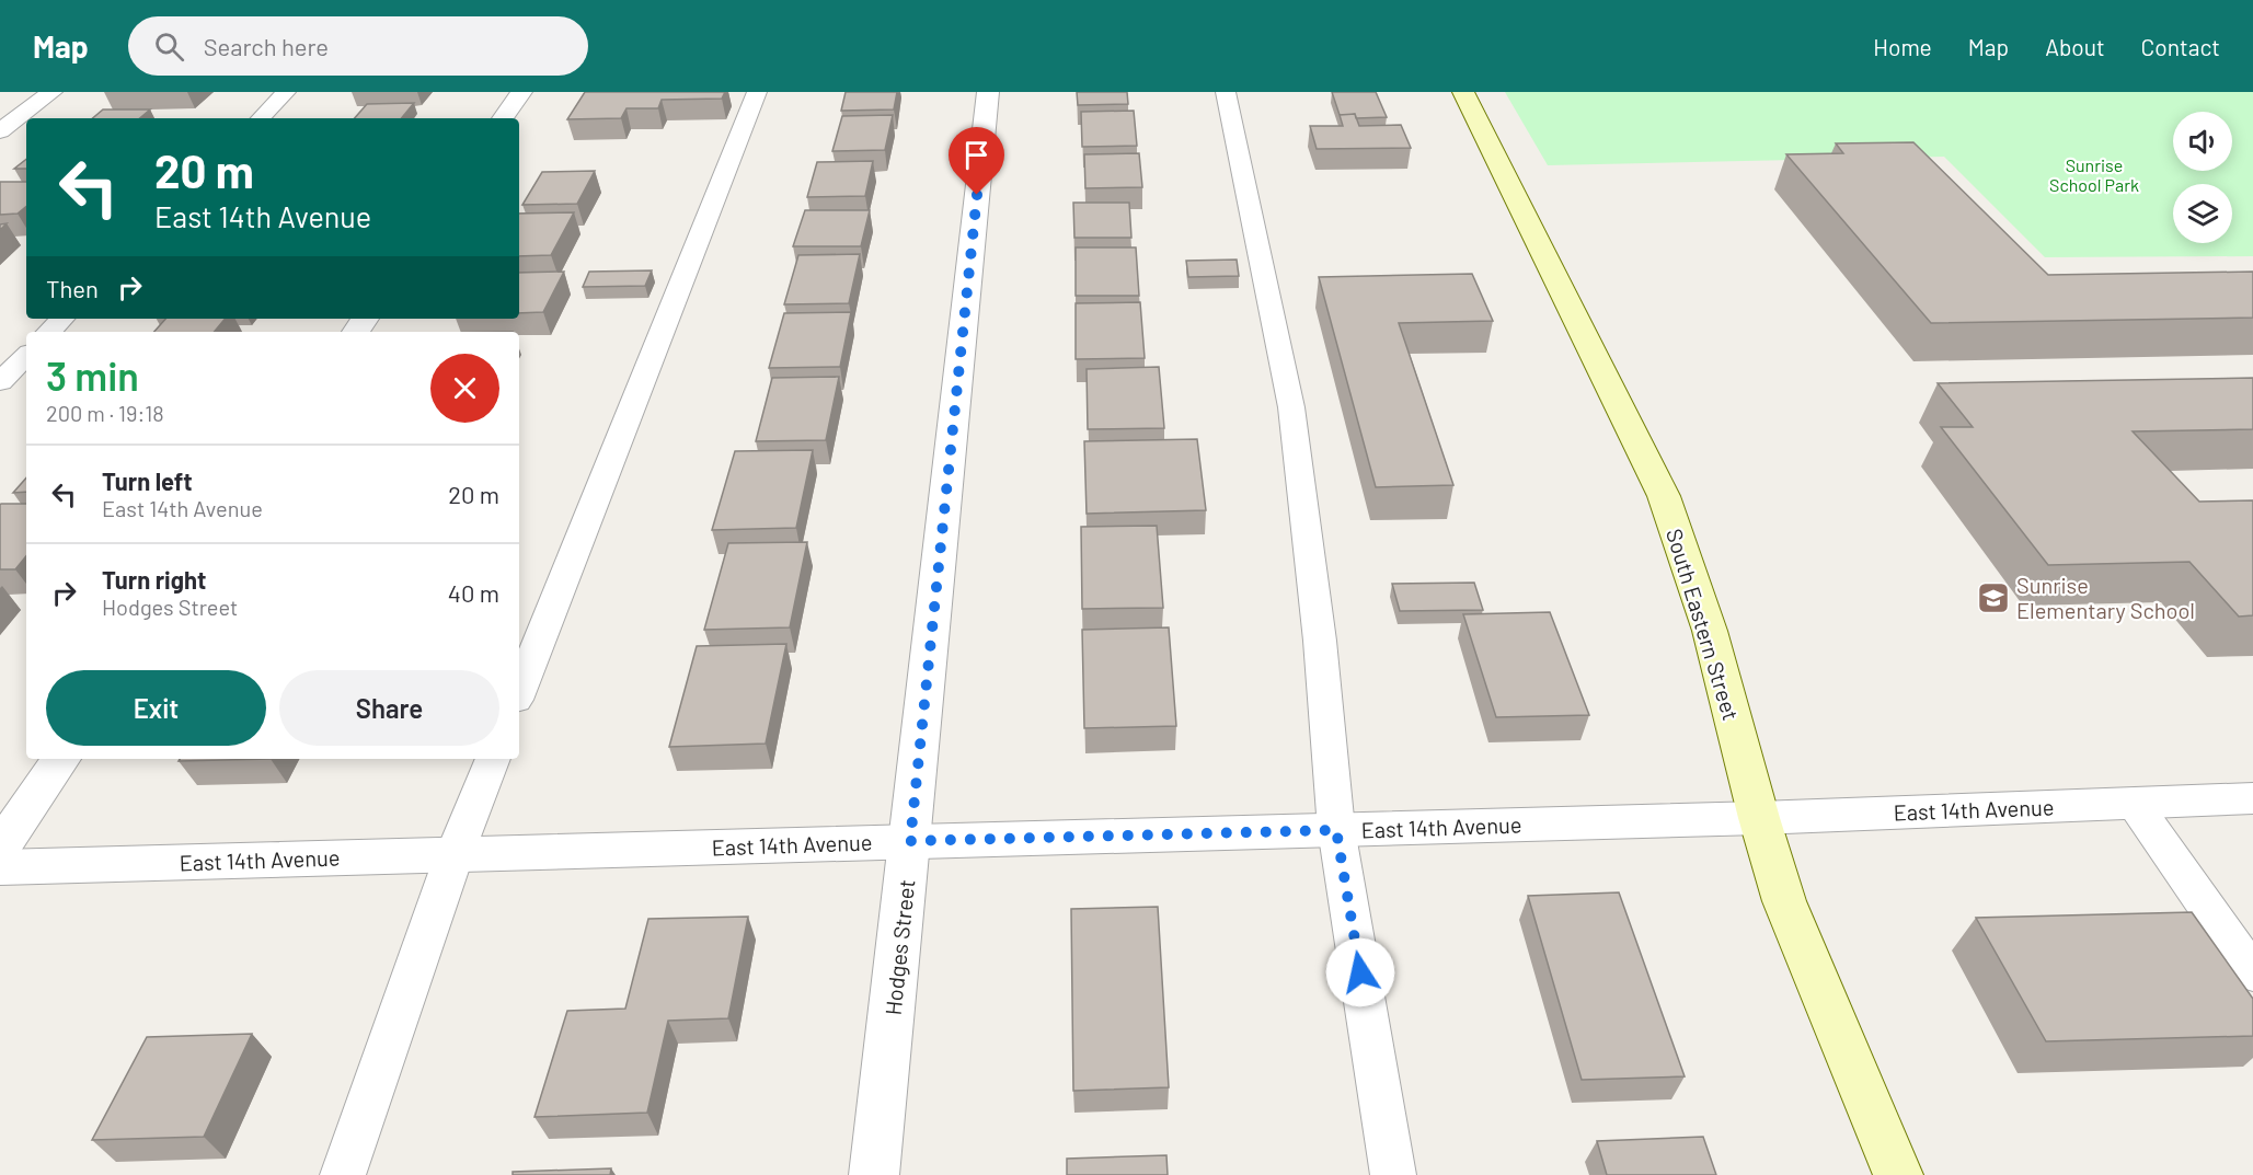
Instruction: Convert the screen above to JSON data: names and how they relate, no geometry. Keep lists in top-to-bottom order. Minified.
{"streets":{"main road":["South Eastern Street"],"street":["East 14th Avenue","Hodges Street"]},"crossings":[["South Eastern Street","East 14th Avenue"],["East 14th Avenue","Hodges Street"]],"parks":["Sunrise School Park"],"places":{"school or university":["Sunrise Elementary School"]},"page":{"header":"Map","search":"Search here","nav":["Home","Map","About","Contact"],"turn":["20 m","East 14th Avenue"],"then":"Then","heading":["3 min","200 m · 19:18"],"list":[{"name":"Turn left","note":"East 14th Avenue","value":"20 m"},{"name":"Turn right","note":"Hodges Street","value":"40 m"}],"buttons":["Exit","Share"]}}
